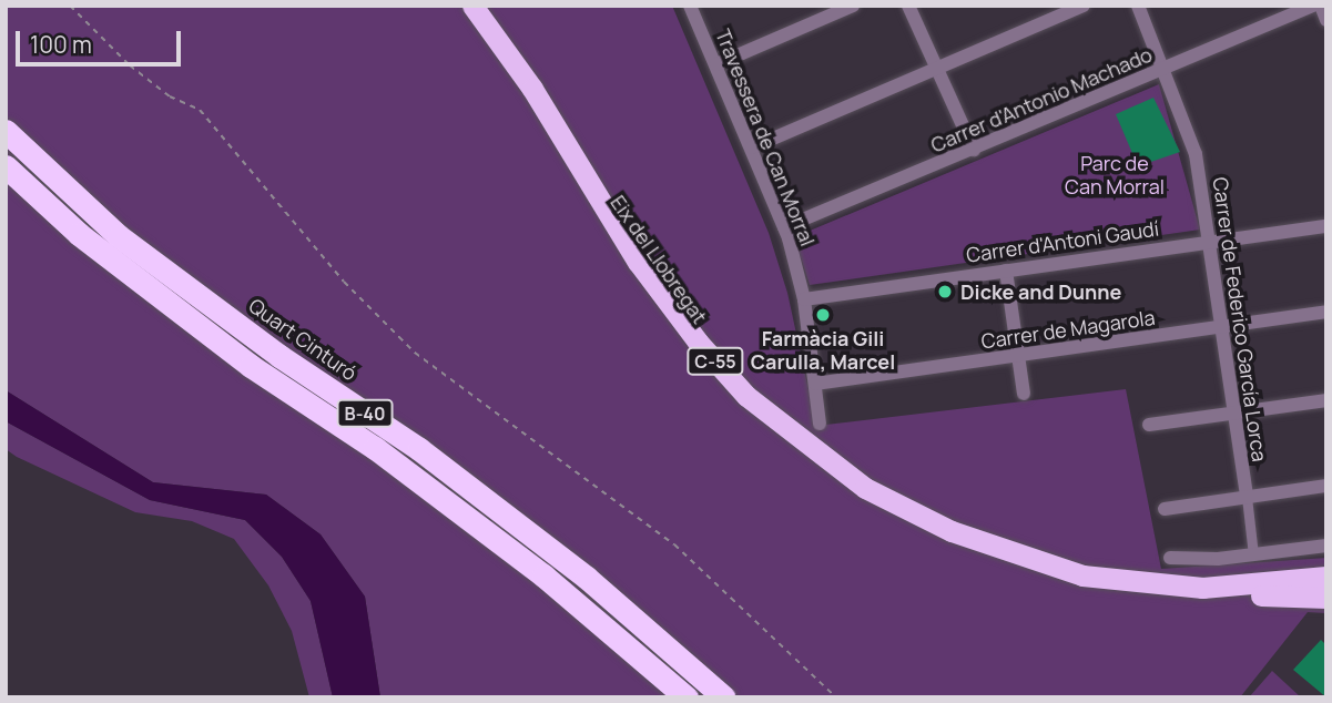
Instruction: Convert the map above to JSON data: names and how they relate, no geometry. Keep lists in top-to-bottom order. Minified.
{"streets":{"highway":["Eix del Llobregat","Quart Cinturó","C-55","B-40"],"street":["Carrer d'Antonio Machado","Travessera de Can Morral","Carrer d'Antoni Gaudí","Carrer de Federico García Lorca","Carrer de Magarola"]},"crossings":[["Carrer d'Antonio Machado","Travessera de Can Morral"],["Carrer d'Antonio Machado","Carrer de Federico García Lorca"],["Travessera de Can Morral","Carrer d'Antoni Gaudí"],["Travessera de Can Morral","Carrer de Magarola"],["Carrer d'Antoni Gaudí","Carrer de Federico García Lorca"],["Carrer de Federico García Lorca","Carrer de Magarola"]],"parks":["Parc de Can Morral"],"places":["Dicke and Dunne","Farmàcia Gili Carulla, Marcel"],"scale_bar":"100 m"}
